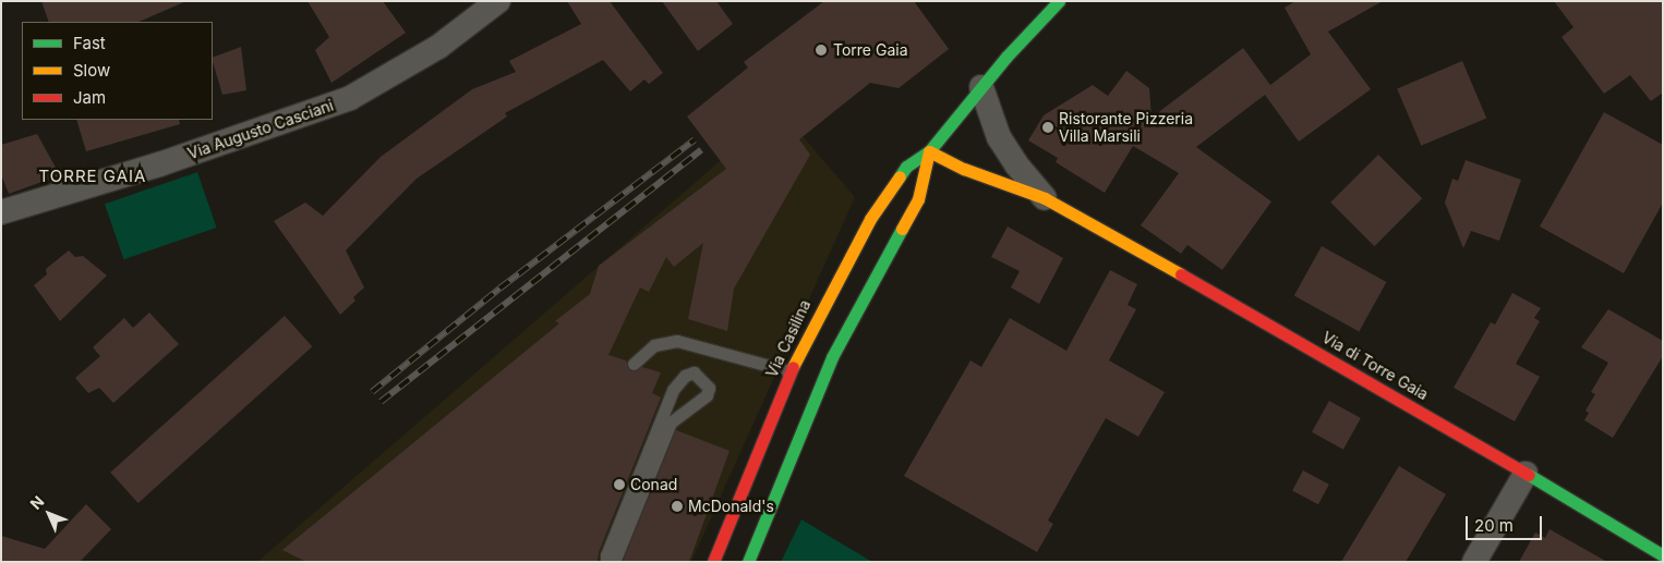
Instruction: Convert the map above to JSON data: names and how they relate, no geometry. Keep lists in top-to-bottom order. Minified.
{"streets":{"main road":["Via Casilina","Via di Torre Gaia"],"street":["Via Augusto Casciani"]},"crossings":[["Via Casilina","Via di Torre Gaia"]],"districts":["TORRE GAIA"],"places":["Torre Gaia","Ristorante Pizzeria Villa Marsili","Conad","McDonald's"],"legend":["Fast","Slow","Jam"],"scale_bar":"20 m","north":"top left"}
